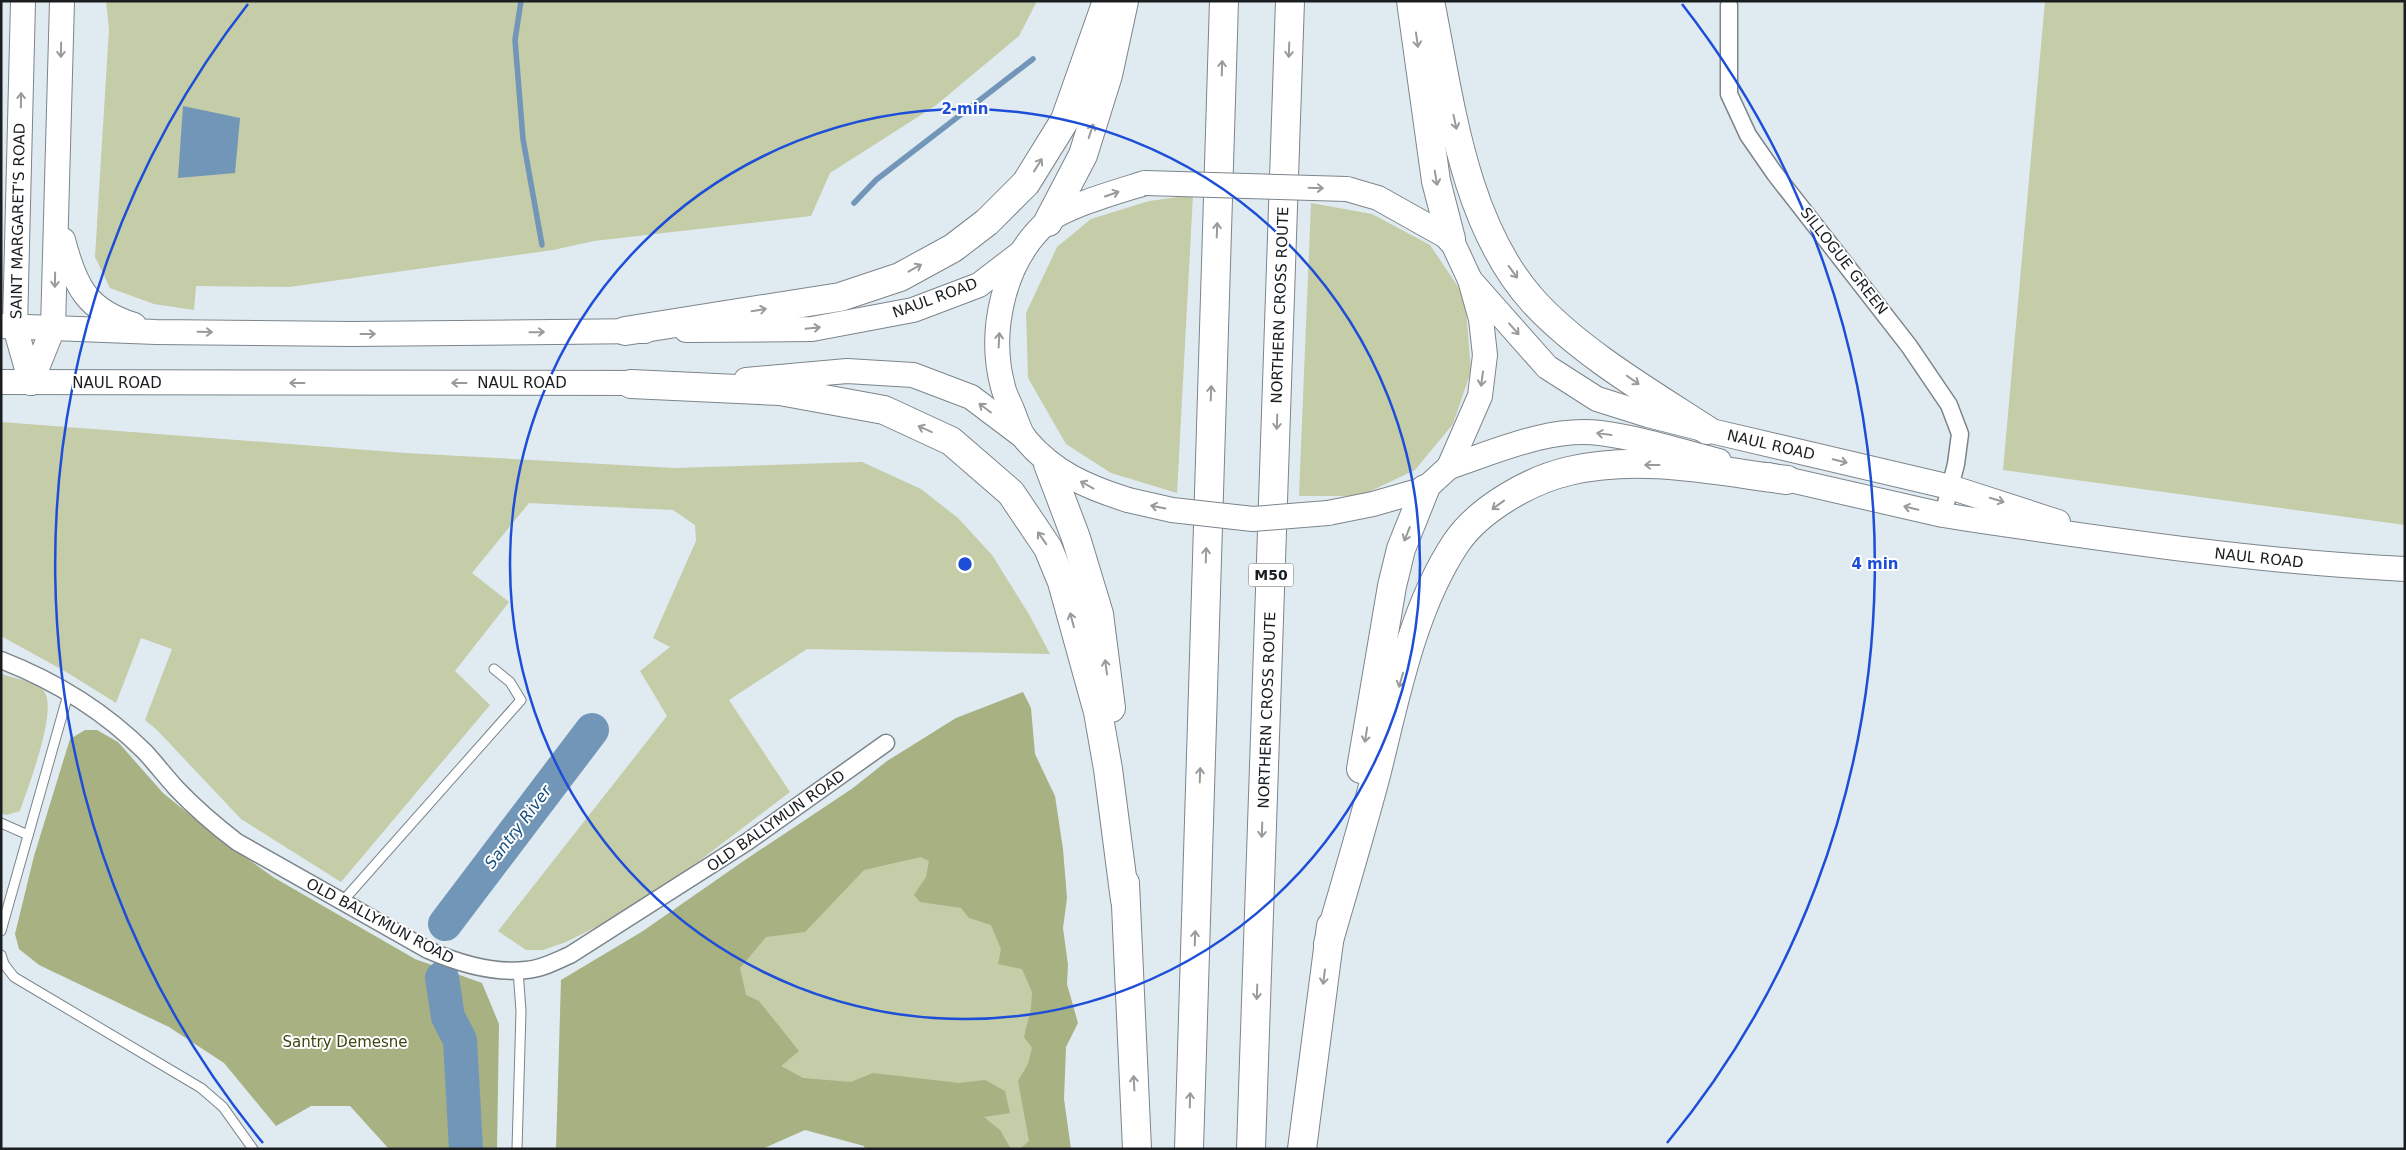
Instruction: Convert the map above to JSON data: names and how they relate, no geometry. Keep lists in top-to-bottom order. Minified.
{"streets":{"highway":["NORTHERN CROSS ROUTE","M50"],"main road":["SAINT MARGARET'S ROAD","NAUL ROAD"],"street":["SILLOGUE GREEN","OLD BALLYMUN ROAD"]},"crossings":[["SAINT MARGARET'S ROAD","NAUL ROAD"],["SILLOGUE GREEN","NAUL ROAD"]],"water":["Santry River"],"parks":["Santry Demesne"],"rings":["2 min","4 min"]}
